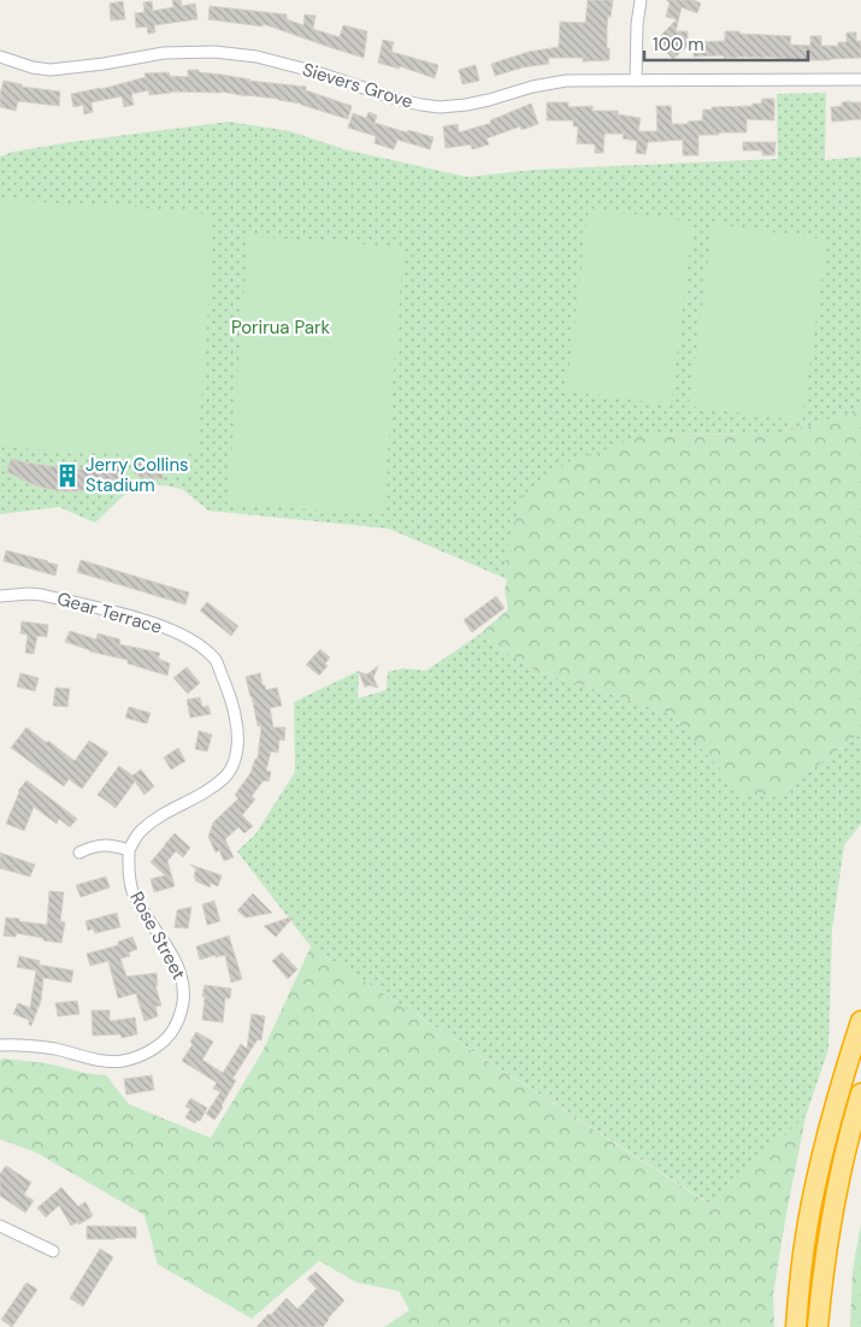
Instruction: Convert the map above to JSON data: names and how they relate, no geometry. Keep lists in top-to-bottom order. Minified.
{"streets":{"street":["Sievers Grove","Gear Terrace","Rose Street"]},"crossings":[["Gear Terrace","Rose Street"]],"parks":["Porirua Park"],"places":{"building":["Jerry Collins Stadium"]},"scale_bar":"100 m"}
